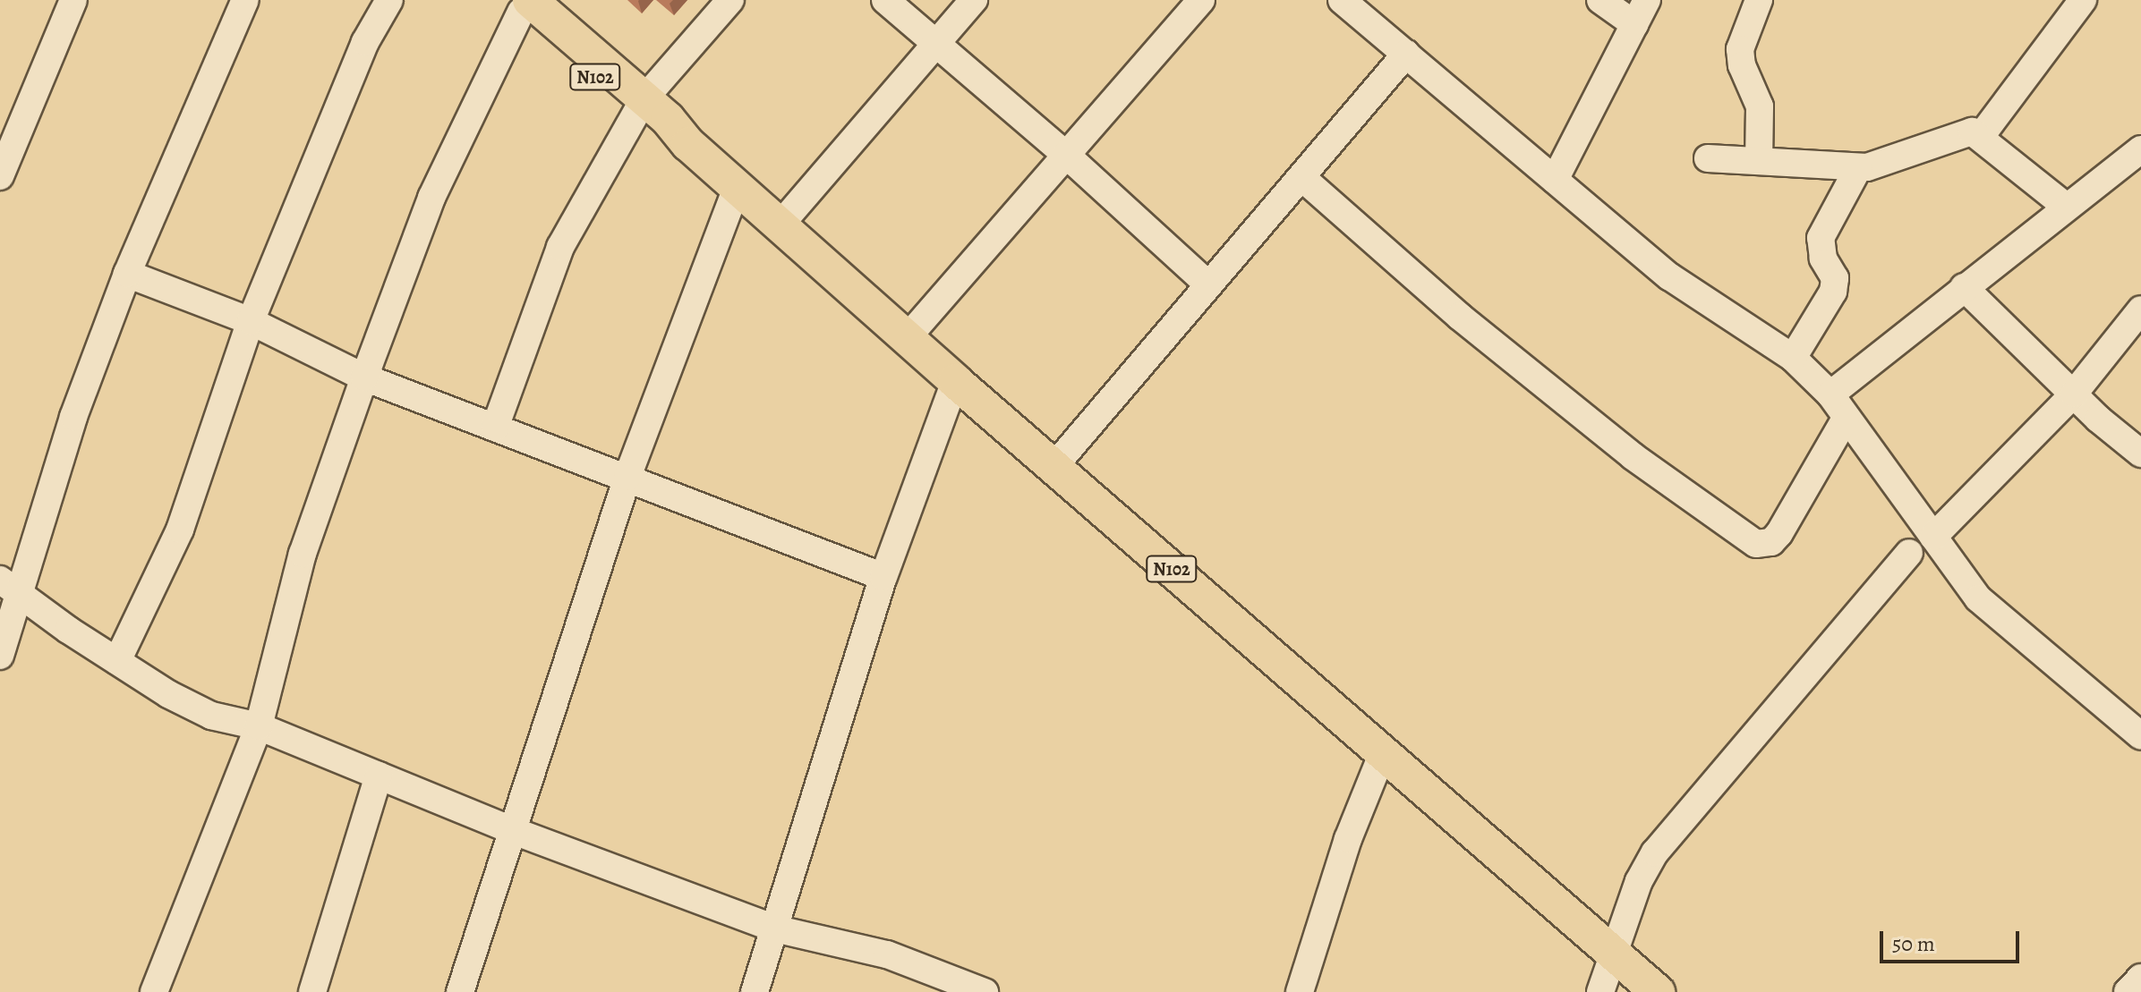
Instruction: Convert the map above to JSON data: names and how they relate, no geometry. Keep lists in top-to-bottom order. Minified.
{"streets":{"main road":["N102"]},"scale_bar":"50 m"}
